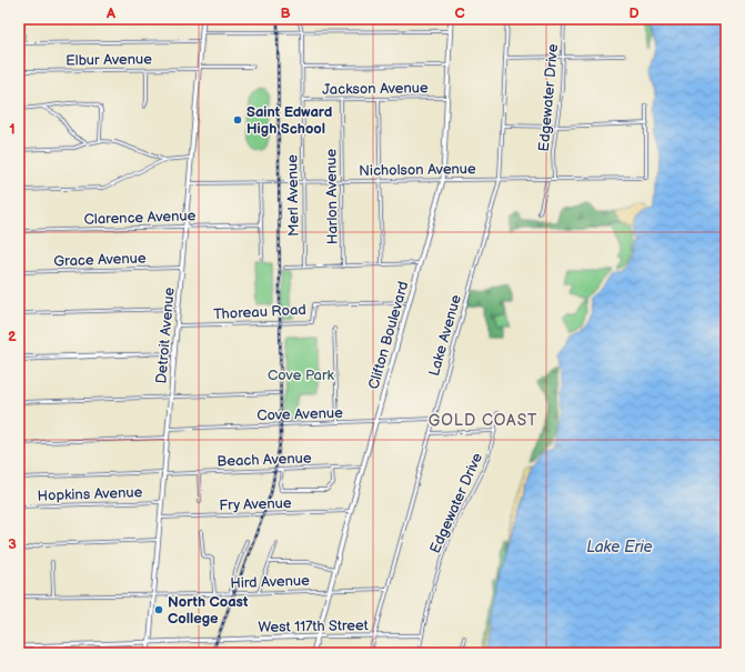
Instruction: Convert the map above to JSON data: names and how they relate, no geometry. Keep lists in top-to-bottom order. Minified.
{"streets":{"main road":["Detroit Avenue","Clifton Boulevard","West 117th Street"],"street":["Elbur Avenue","Jackson Avenue","Edgewater Drive","Nicholson Avenue","Merl Avenue","Harlon Avenue","Clarence Avenue","Grace Avenue","Thoreau Road","Lake Avenue","Cove Avenue","Beach Avenue","Hopkins Avenue","Fry Avenue","Hird Avenue"]},"crossings":[["Elbur Avenue","Detroit Avenue"],["Jackson Avenue","Merl Avenue"],["Jackson Avenue","Harlon Avenue"],["Jackson Avenue","Clifton Boulevard"],["Edgewater Drive","Nicholson Avenue"],["Edgewater Drive","West 117th Street"],["Nicholson Avenue","Merl Avenue"],["Nicholson Avenue","Harlon Avenue"],["Nicholson Avenue","Detroit Avenue"],["Nicholson Avenue","Clifton Boulevard"],["Nicholson Avenue","Lake Avenue"],["Clarence Avenue","Detroit Avenue"],["Grace Avenue","Detroit Avenue"],["Thoreau Road","Detroit Avenue"],["Thoreau Road","Clifton Boulevard"],["Detroit Avenue","Cove Avenue"],["Detroit Avenue","Beach Avenue"],["Detroit Avenue","Hopkins Avenue"],["Detroit Avenue","Fry Avenue"],["Detroit Avenue","Hird Avenue"],["Detroit Avenue","West 117th Street"],["Clifton Boulevard","Cove Avenue"],["Clifton Boulevard","Beach Avenue"],["Clifton Boulevard","Fry Avenue"],["Clifton Boulevard","Hird Avenue"],["Clifton Boulevard","West 117th Street"],["Lake Avenue","Cove Avenue"],["Lake Avenue","Hird Avenue"],["Lake Avenue","West 117th Street"]],"districts":["GOLD COAST"],"water":["Lake Erie"],"parks":["Cove Park"],"places":["Saint Edward High School","North Coast College"],"grid":{"columns":["A","B","C","D"],"rows":["1","2","3"]}}
